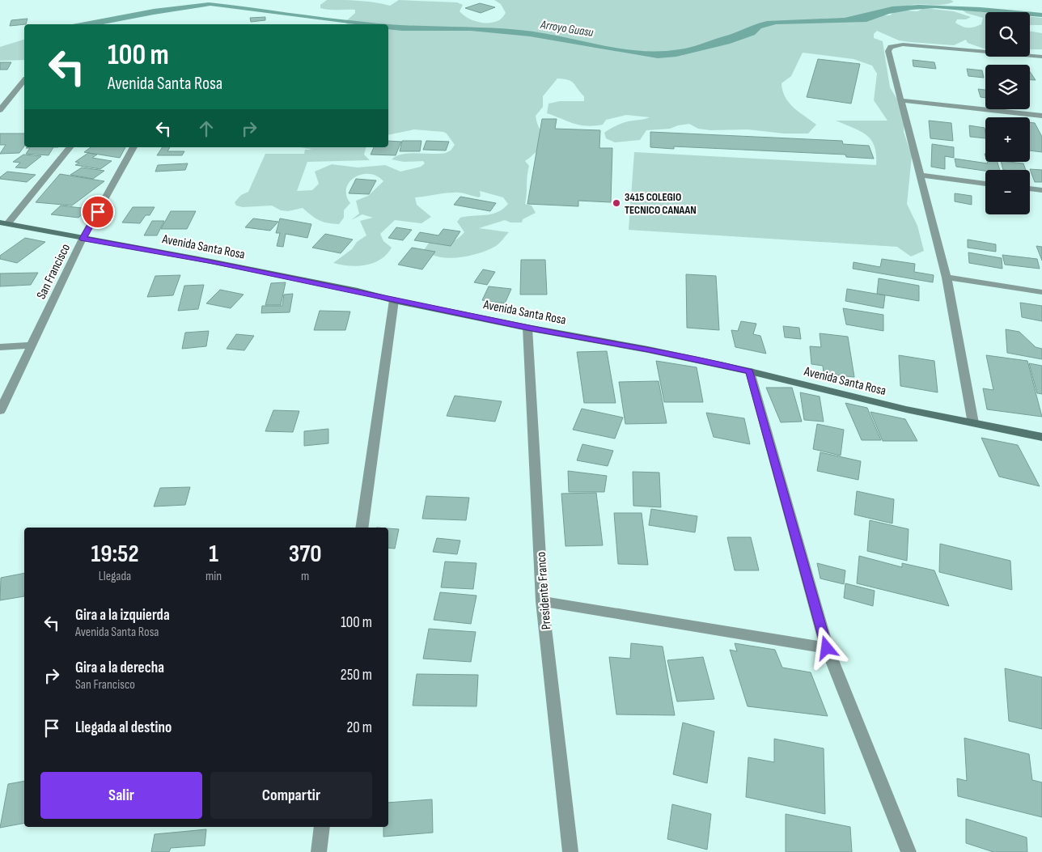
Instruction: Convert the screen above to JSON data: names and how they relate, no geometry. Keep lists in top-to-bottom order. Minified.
{"streets":{"main road":["Avenida Santa Rosa"],"street":["San Francisco","Presidente Franco"]},"crossings":[["Avenida Santa Rosa","San Francisco"],["Avenida Santa Rosa","Presidente Franco"]],"water":["Arroyo Guasu"],"places":["3415 COLEGIO TECNICO CANAAN"],"page":{"map_buttons":["+","−"],"turn":["100 m","Avenida Santa Rosa"],"eta":["19:52","Llegada","1","min","370","m"],"list":[{"name":"Gira a la izquierda","note":"Avenida Santa Rosa","value":"100 m"},{"name":"Gira a la derecha","note":"San Francisco","value":"250 m"},{"name":"Llegada al destino","value":"20 m"}],"buttons":["Salir","Compartir"]}}
